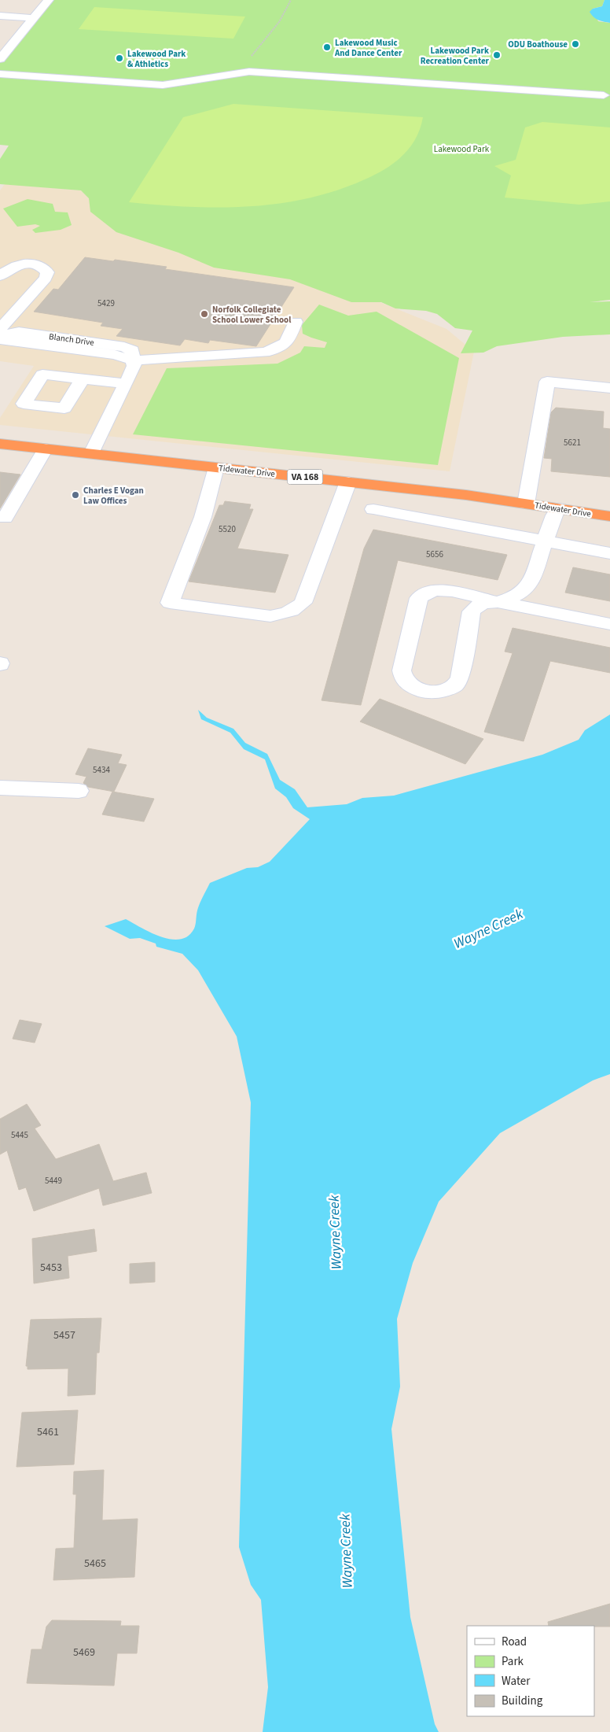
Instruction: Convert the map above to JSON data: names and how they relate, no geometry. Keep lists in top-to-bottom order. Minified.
{"streets":{"highway":["Tidewater Drive","VA 168"],"street":["Blanch Drive"]},"water":["Wayne Creek"],"parks":["Lakewood Park"],"places":["ODU Boathouse","Lakewood Music And Dance Center","Lakewood Park Recreation Center","Lakewood Park & Athletics","Norfolk Collegiate School Lower School","Charles E Vogan Law Offices"],"house_numbers":["5429","5621","5520","5656","5434","5445","5449","5453","5457","5461","5465","5469"],"legend":["Road","Park","Water","Building"]}
